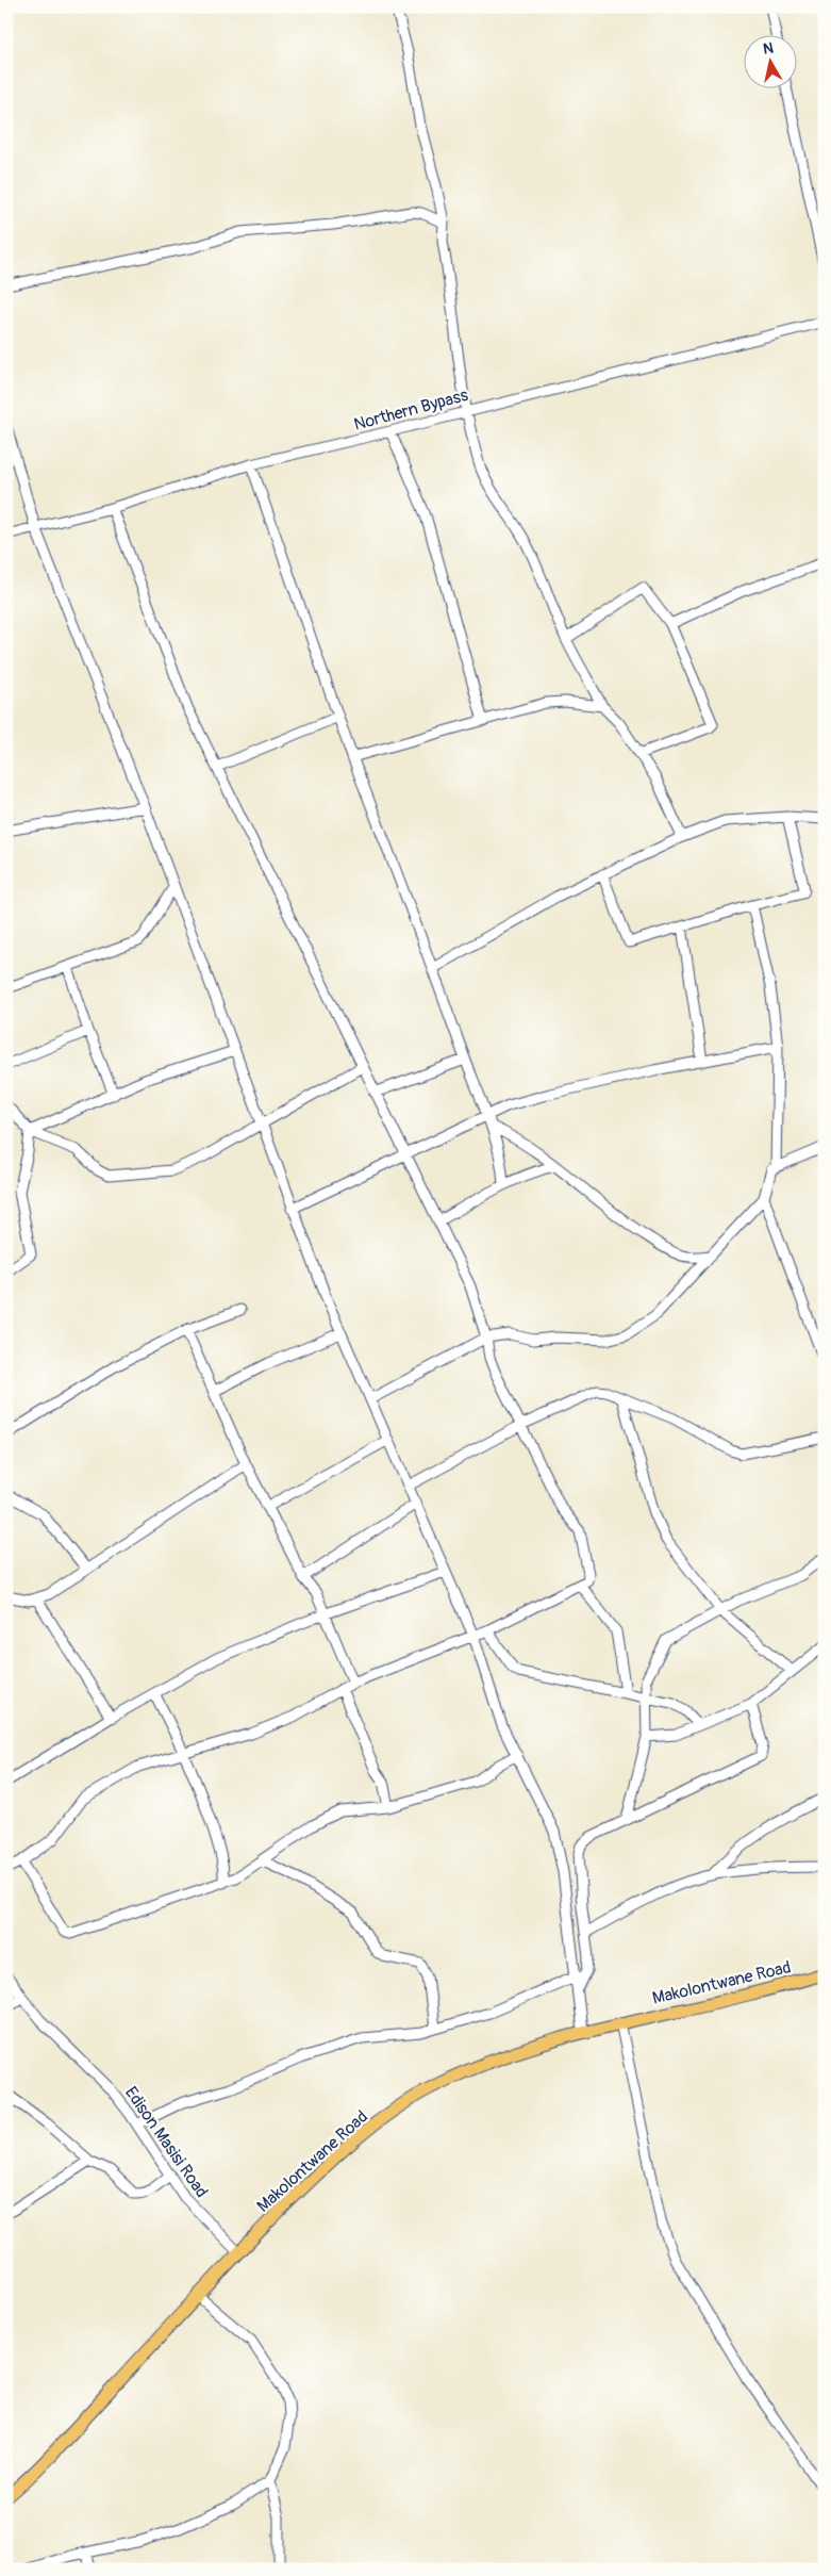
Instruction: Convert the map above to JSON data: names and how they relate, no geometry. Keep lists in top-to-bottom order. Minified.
{"streets":{"main road":["Makolontwane Road"],"street":["Northern Bypass","Edison Masisi Road"]},"crossings":[["Makolontwane Road","Edison Masisi Road"]],"north":"top"}
